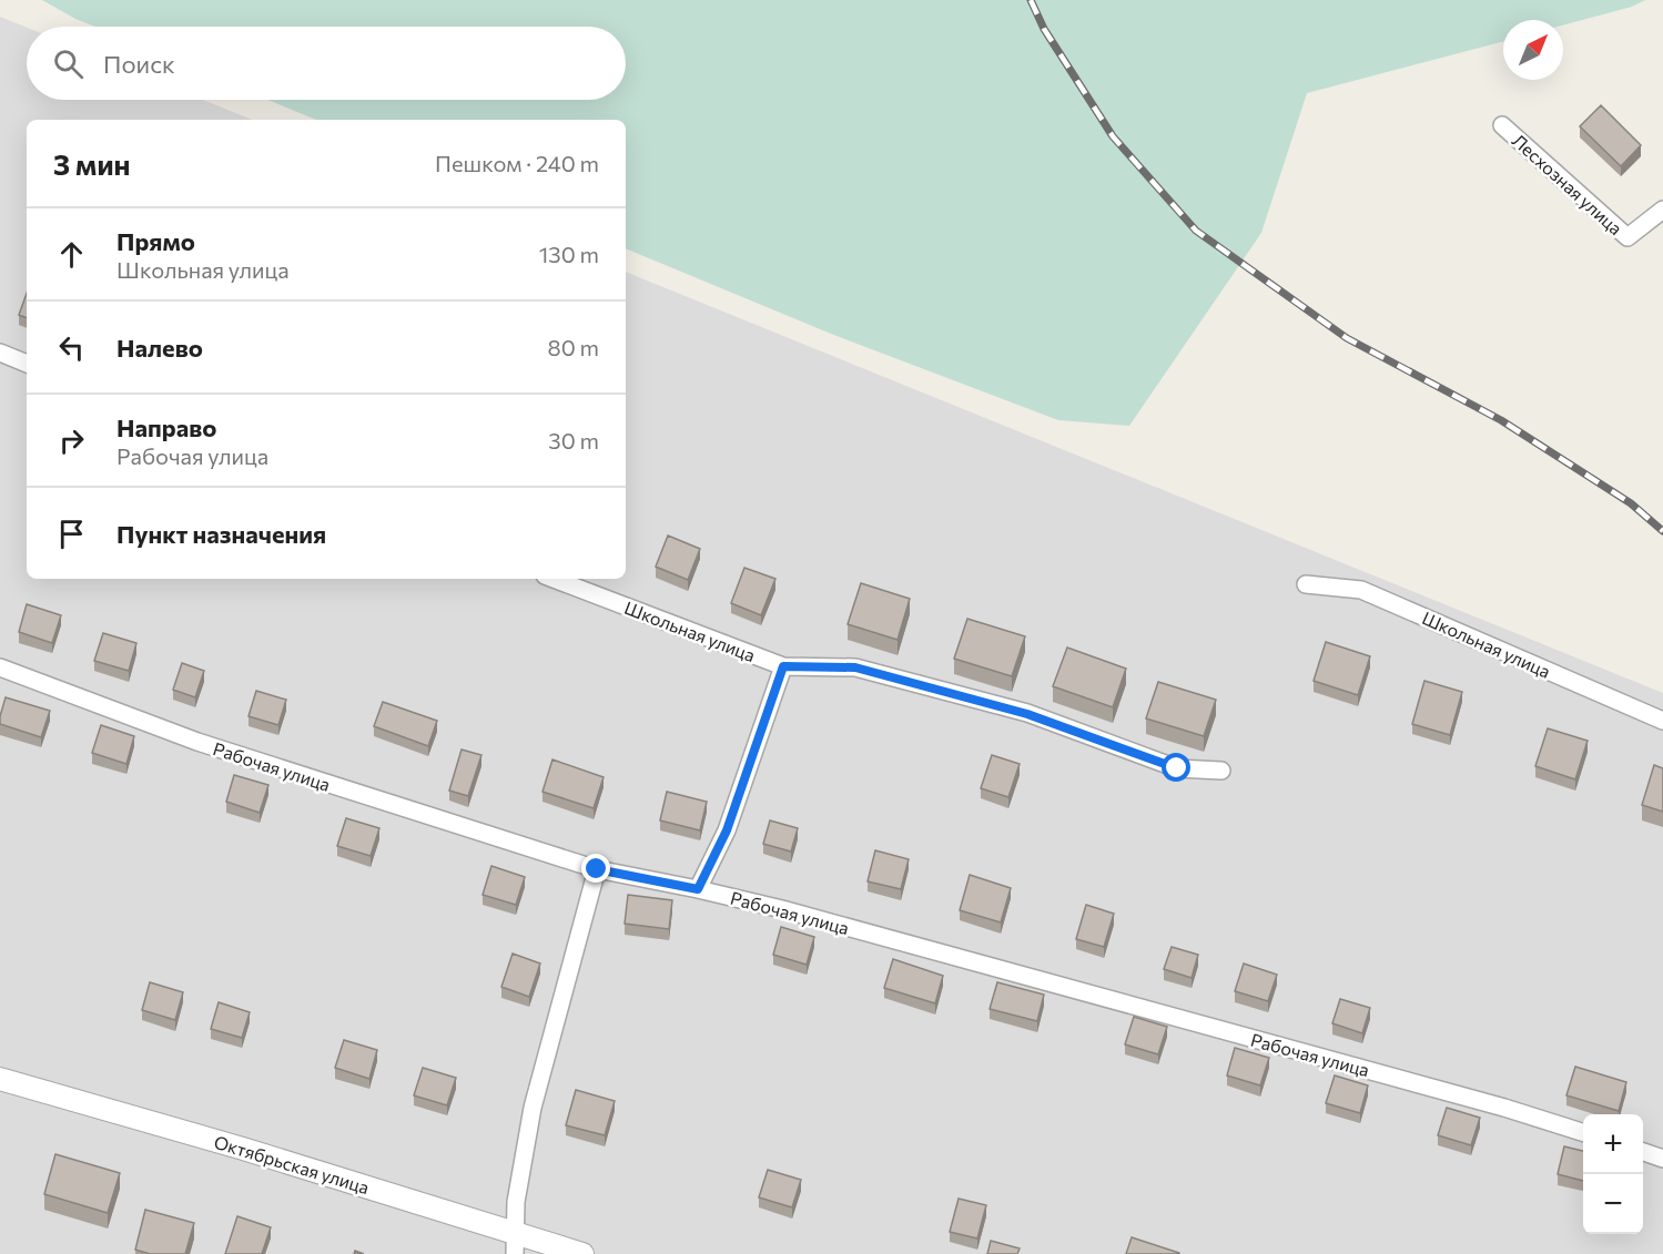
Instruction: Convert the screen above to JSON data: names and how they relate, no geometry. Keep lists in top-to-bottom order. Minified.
{"streets":{"street":["Лесхозная улица","Школьная улица","Рабочая улица","Октябрьская улица"]},"north":"top right","page":{"search":"Поиск","heading":["3 мин","Пешком · 240 m"],"list":[["Прямо","Школьная улица","130 m"],["Налево","80 m"],["Направо","Рабочая улица","30 m"],"Пункт назначения"],"map_buttons":["+","−"]}}
